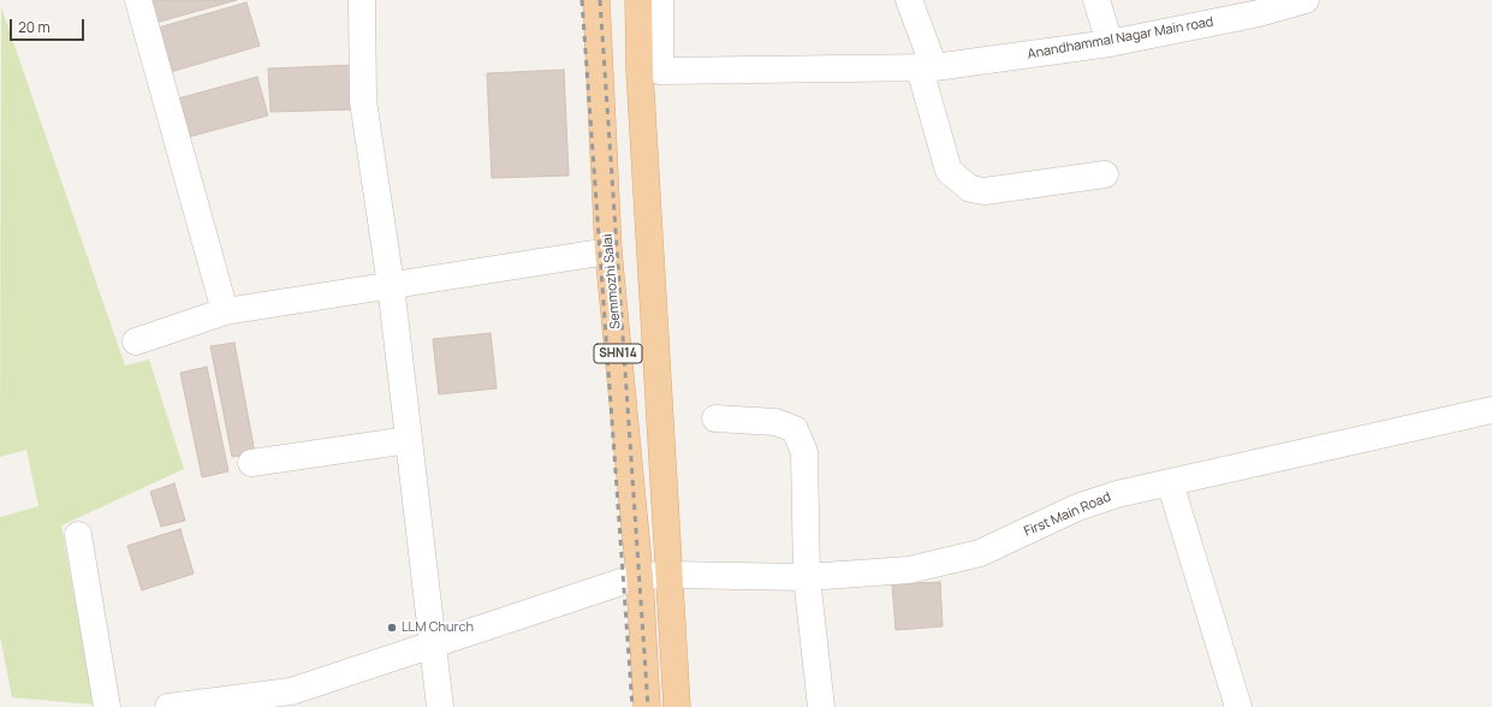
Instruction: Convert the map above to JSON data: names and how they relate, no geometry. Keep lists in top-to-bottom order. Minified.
{"streets":{"main road":["Semmozhi Salai","SHN14"],"street":["Anandhammal Nagar Main road","First Main Road"]},"crossings":[["Anandhammal Nagar Main road","SHN14"],["Semmozhi Salai","First Main Road"],["SHN14","First Main Road"]],"places":["LLM Church"],"scale_bar":"20 m"}
